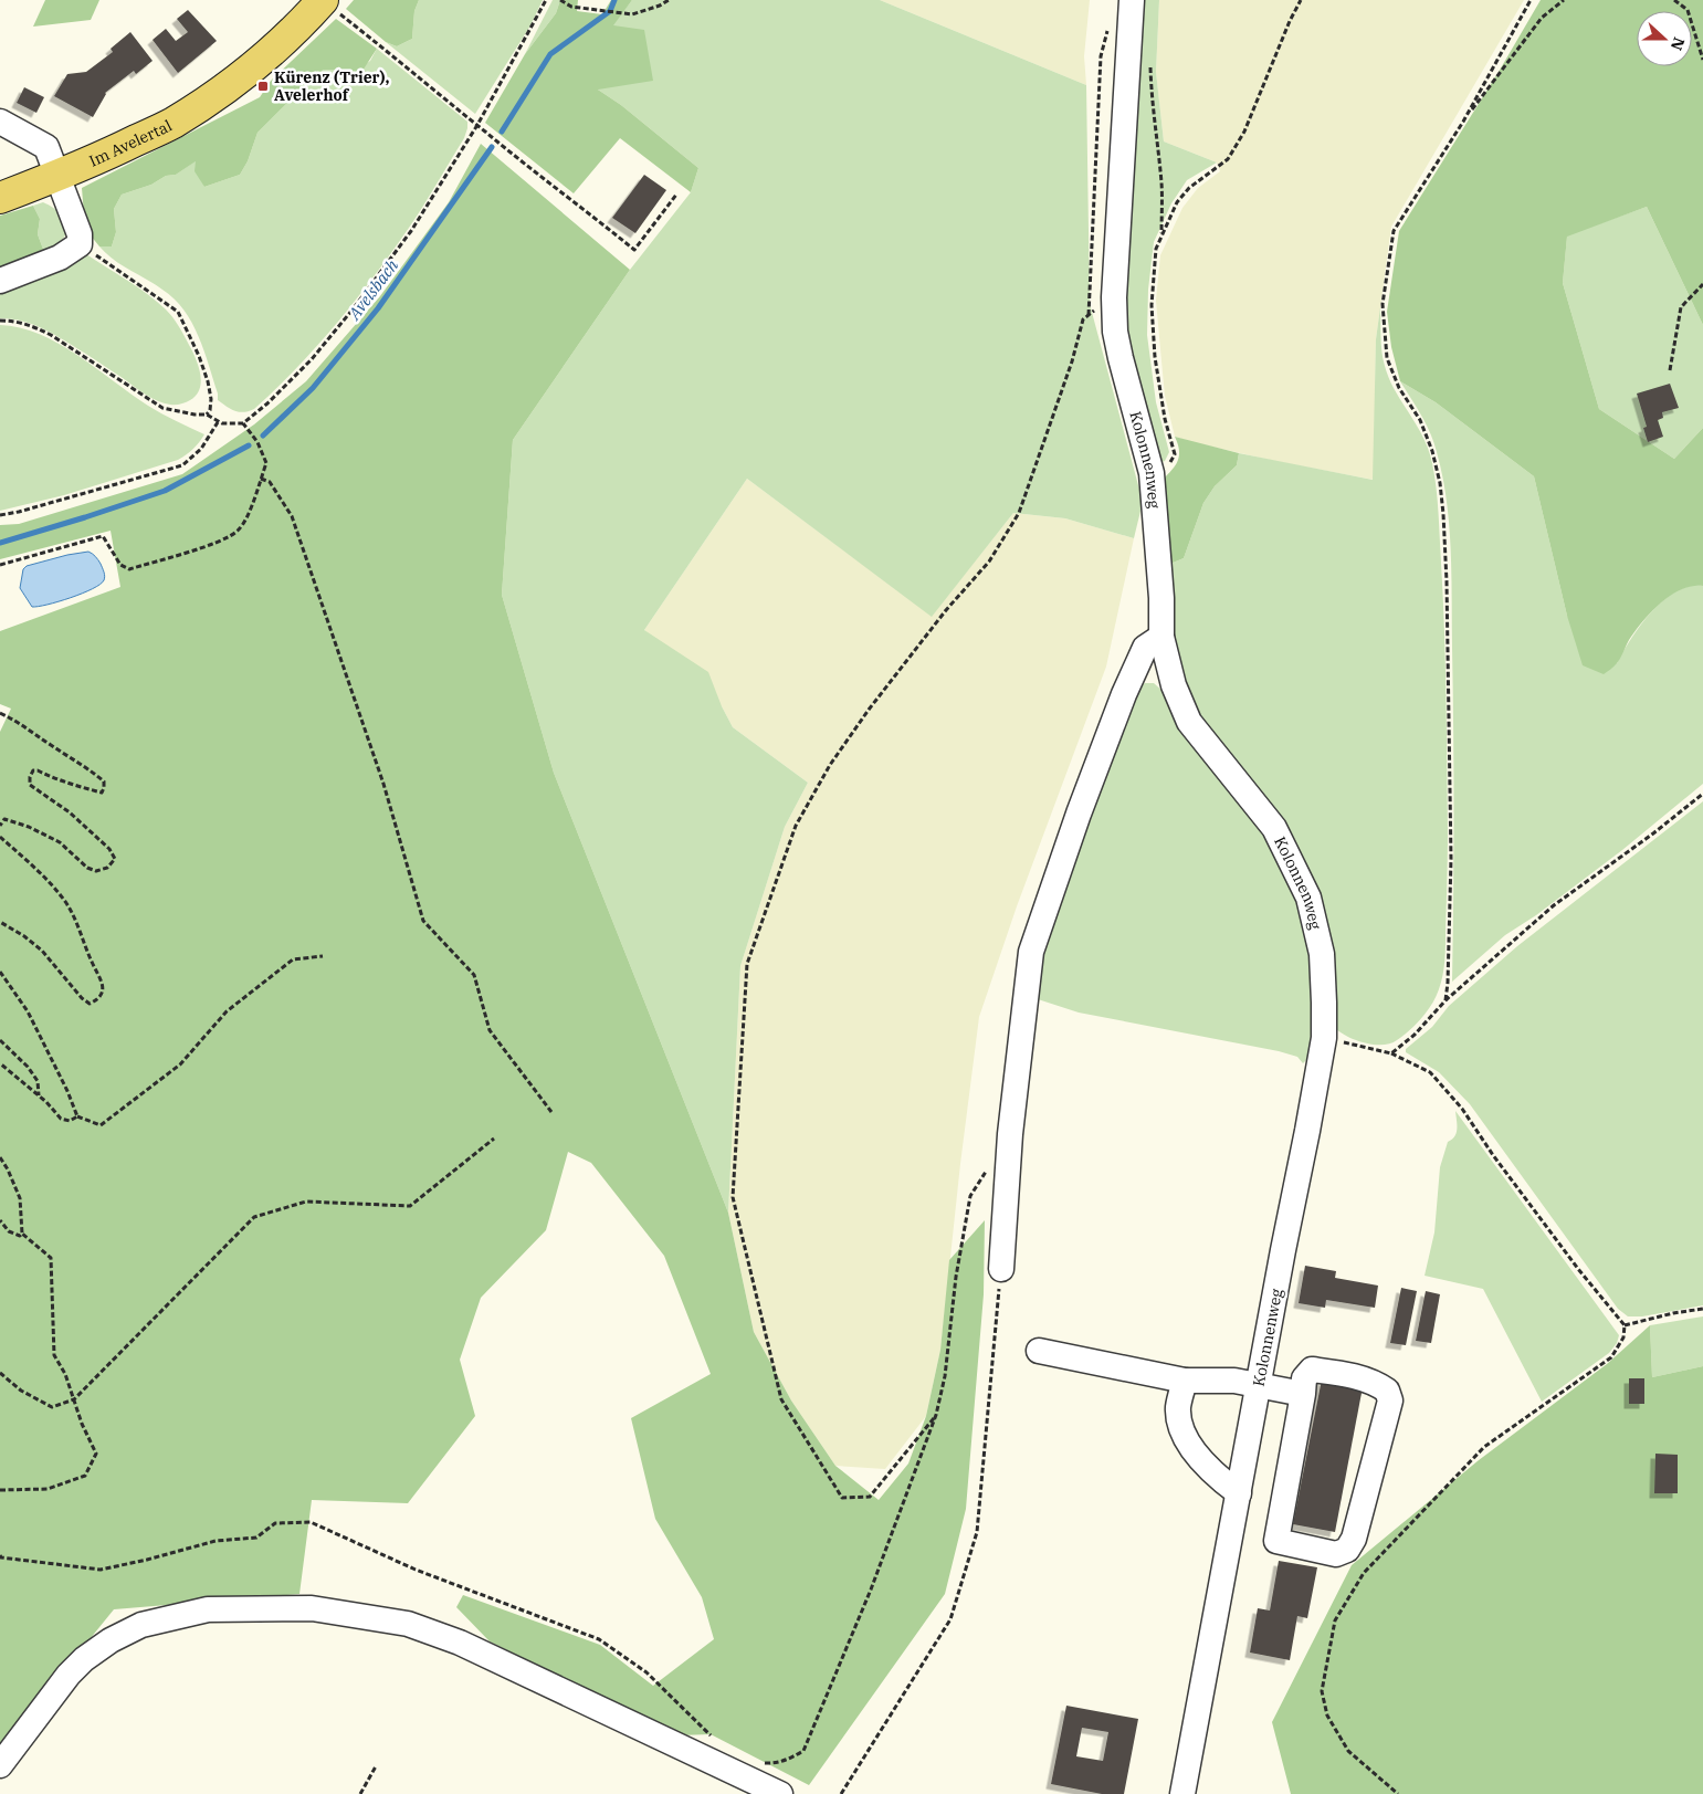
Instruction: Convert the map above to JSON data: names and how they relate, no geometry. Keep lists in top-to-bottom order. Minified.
{"streets":{"main road":["Im Avelertal"],"street":["Kolonnenweg"]},"water":["Avelsbach"],"places":{"transit":["Kürenz (Trier), Avelerhof"]},"north":"right"}
